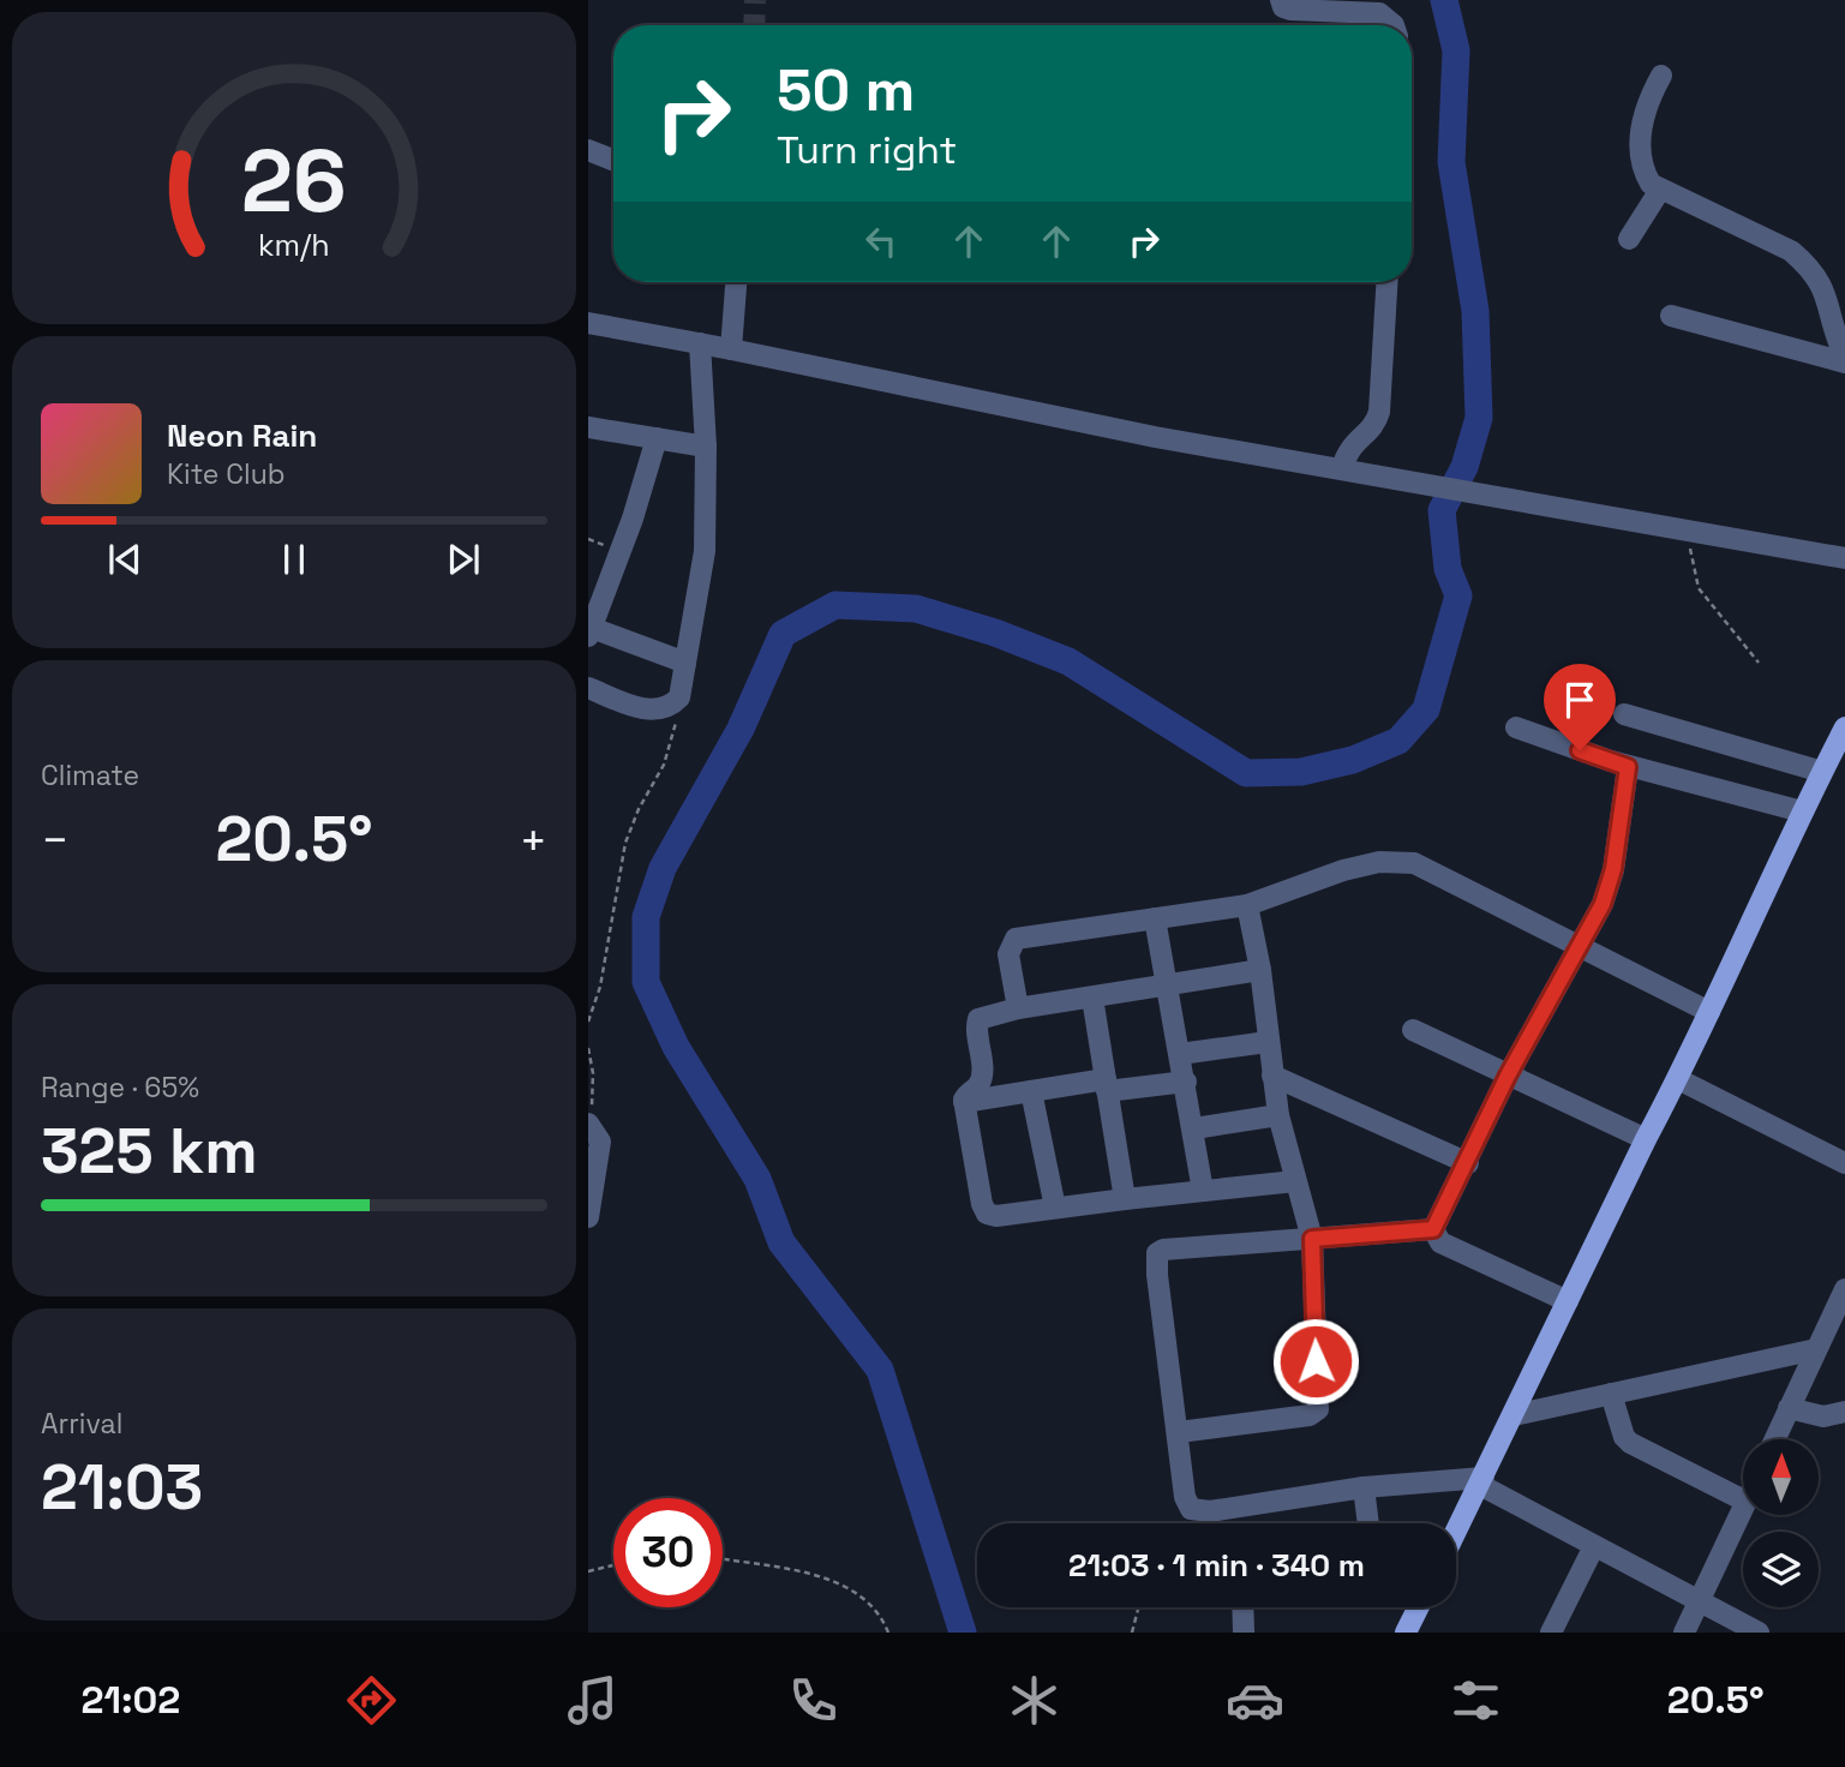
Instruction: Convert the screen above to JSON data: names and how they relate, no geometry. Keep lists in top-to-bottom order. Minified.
{"north":"top","page":{"turn":["50 m","Turn right"],"song":["Neon Rain","Kite Club"],"tile":["Climate",["Range · 65%","325 km"],["Arrival","21:03"]],"heat":["−","20.5°","+"],"limit":"30","trip":"21:03 · 1 min · 340 m","tabs":["21:02","20.5°"],"gauge":["26","km/h"]}}
